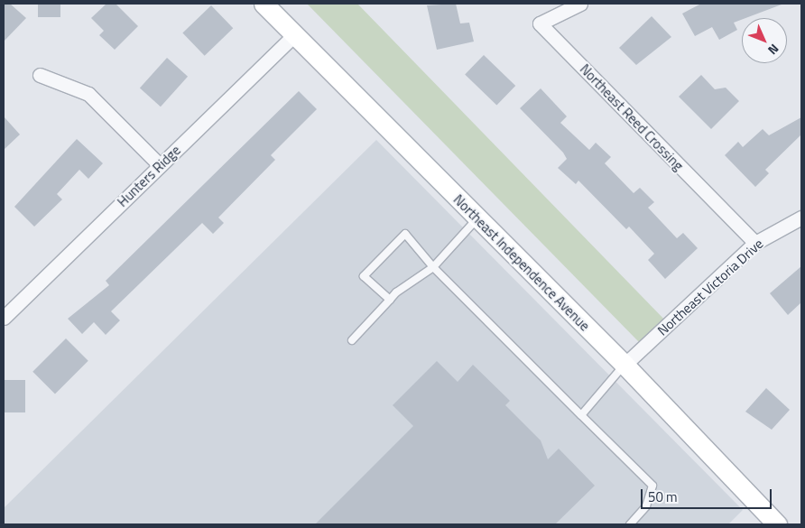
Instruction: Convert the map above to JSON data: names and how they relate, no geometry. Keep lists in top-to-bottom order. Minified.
{"streets":{"street":["Northeast Reed Crossing","Hunters Ridge","Northeast Independence Avenue","Northeast Victoria Drive"]},"crossings":[["Northeast Reed Crossing","Northeast Victoria Drive"],["Hunters Ridge","Northeast Independence Avenue"],["Northeast Independence Avenue","Northeast Victoria Drive"]],"scale_bar":"50 m","north":"bottom right"}
